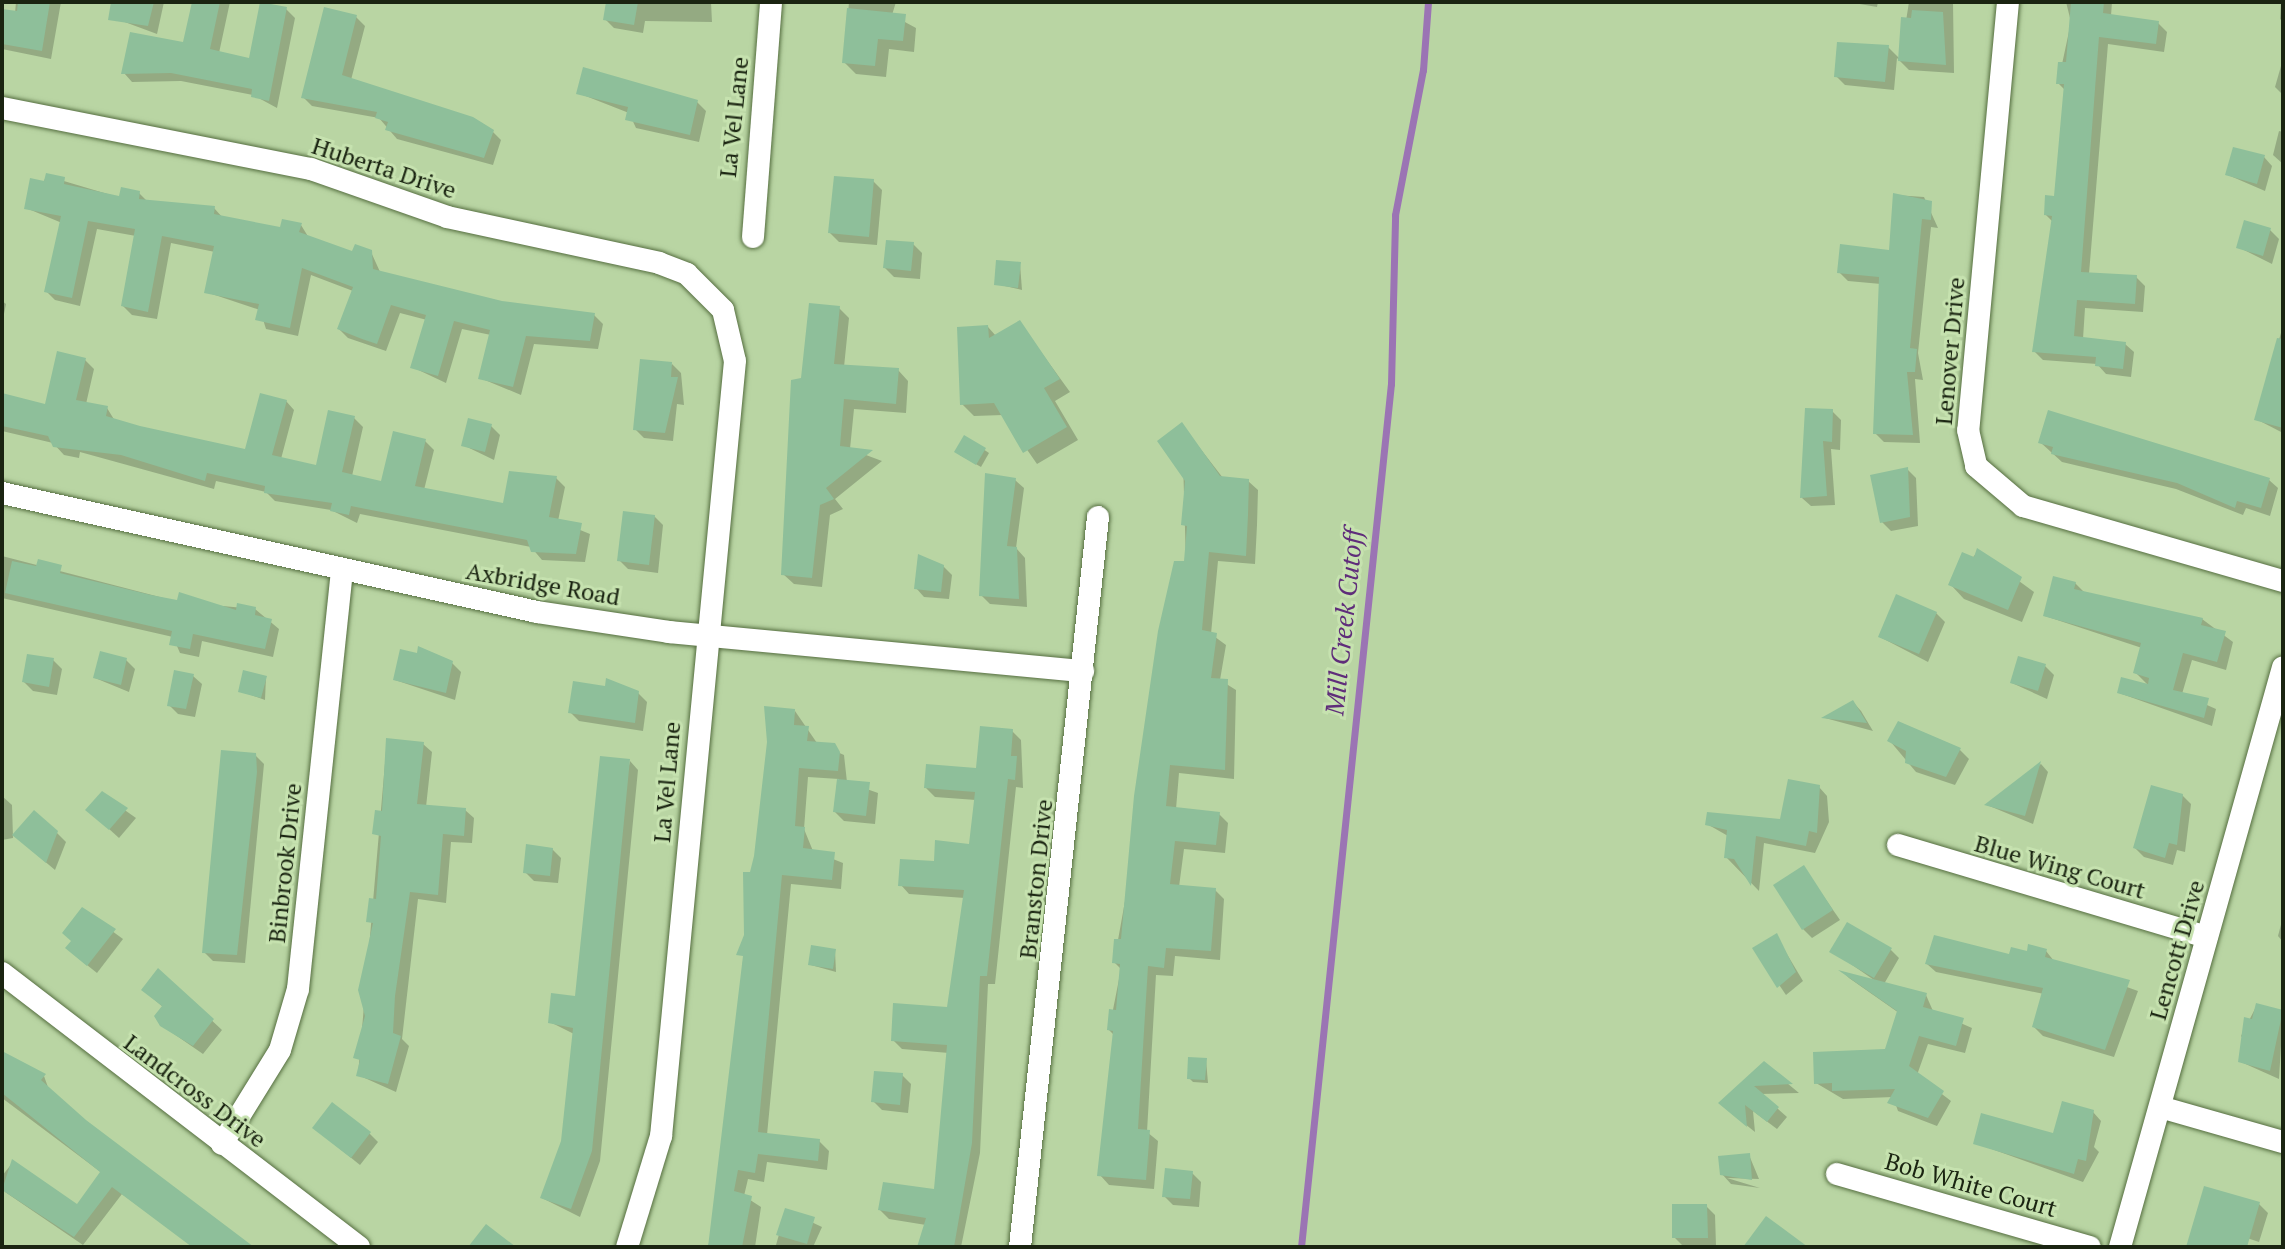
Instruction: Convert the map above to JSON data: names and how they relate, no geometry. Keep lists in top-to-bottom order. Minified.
{"streets":{"street":["La Vel Lane","Huberta Drive","Lenover Drive","Axbridge Road","Binbrook Drive","Blue Wing Court","Branston Drive","Lencott Drive","Landcross Drive","Bob White Court"]},"crossings":[["La Vel Lane","Huberta Drive"],["La Vel Lane","Axbridge Road"],["Axbridge Road","Binbrook Drive"],["Axbridge Road","Branston Drive"],["Binbrook Drive","Landcross Drive"],["Blue Wing Court","Lencott Drive"]],"water":["Mill Creek Cutoff"]}
